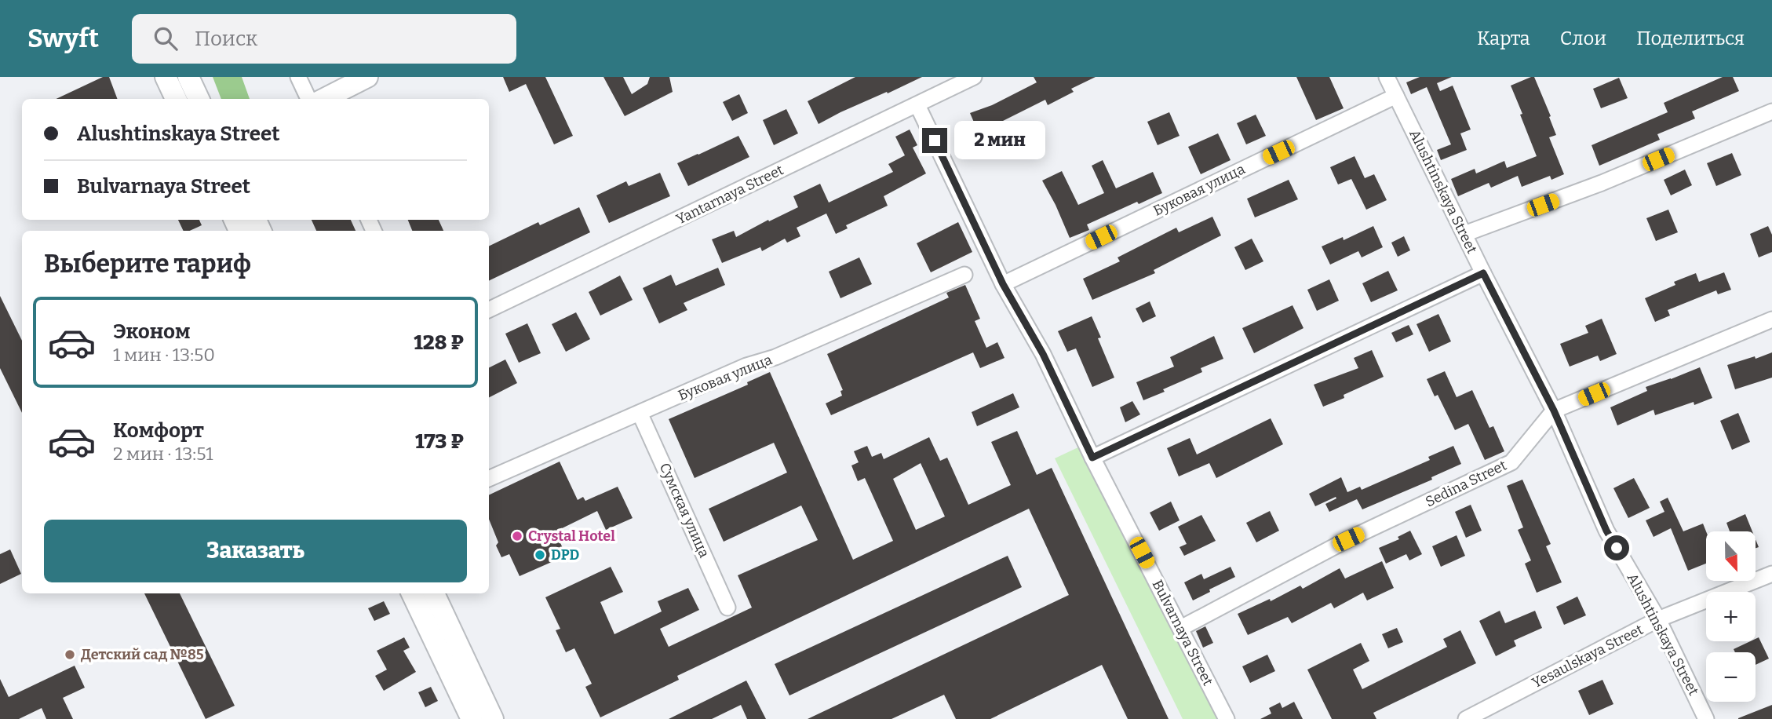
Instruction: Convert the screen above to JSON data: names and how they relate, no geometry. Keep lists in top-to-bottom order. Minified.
{"streets":{"street":["Буковая улица","Alushtinskaya Street","Yantarnaya Street","Sedina Street","Сумская улица","Bulvarnaya Street","Yesaulskaya Street"]},"crossings":[["Буковая улица","Alushtinskaya Street"],["Буковая улица","Сумская улица"],["Буковая улица","Bulvarnaya Street"],["Alushtinskaya Street","Sedina Street"],["Alushtinskaya Street","Yesaulskaya Street"],["Yantarnaya Street","Bulvarnaya Street"],["Sedina Street","Bulvarnaya Street"]],"places":["Crystal Hotel","DPD","Детский сад №85"],"north":"bottom","page":{"header":"Swyft","search":"Поиск","nav":["Карта","Слои","Поделиться"],"banner":["Alushtinskaya Street","Bulvarnaya Street"],"bubble":"2 мин","heading":"Выберите тариф","list":[{"name":"Эконом","note":"1 мин · 13:50","value":"128 ₽"},{"name":"Комфорт","note":"2 мин · 13:51","value":"173 ₽"}],"buttons":"Заказать","map_buttons":["+","−"]}}
